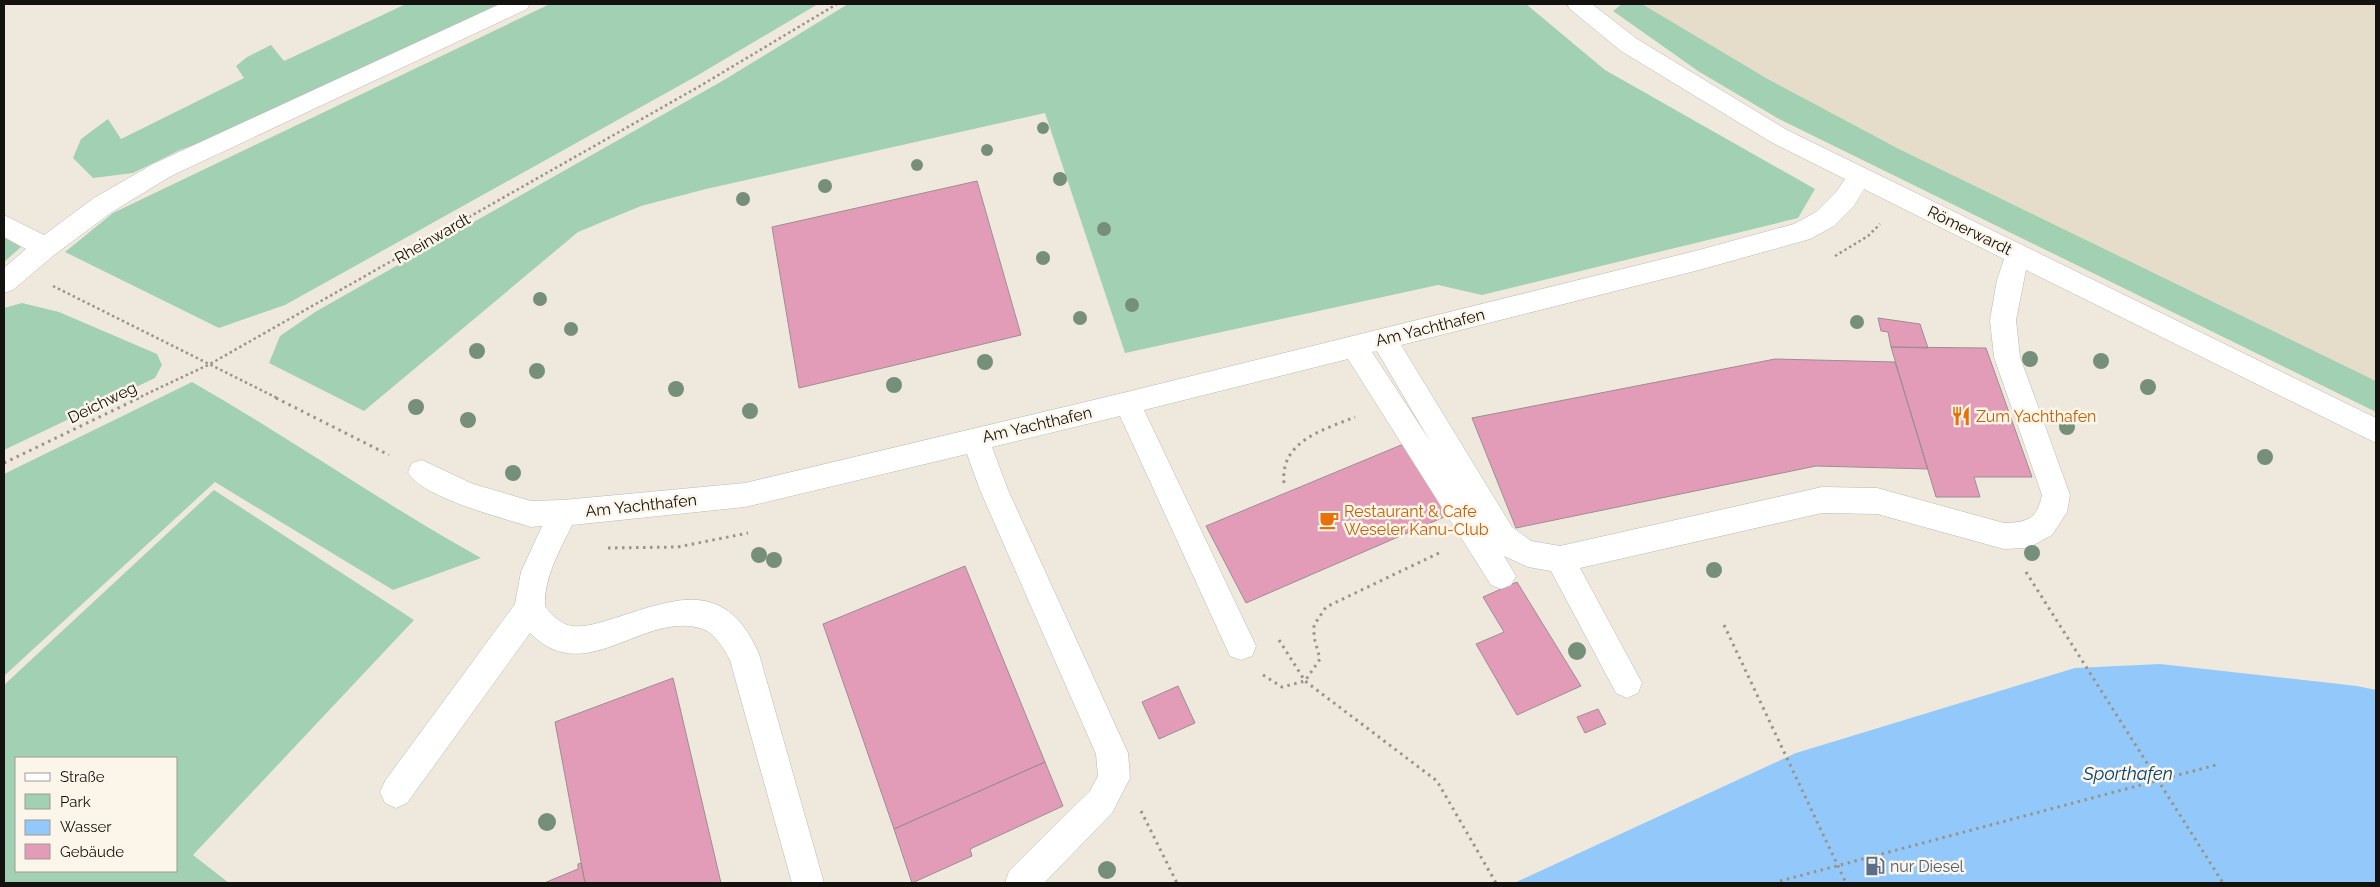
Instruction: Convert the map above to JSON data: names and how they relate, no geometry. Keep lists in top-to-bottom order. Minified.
{"streets":{"street":["Römerwardt","Am Yachthafen"],"path":["Rheinwardt","Deichweg"]},"crossings":[["Römerwardt","Am Yachthafen"],["Rheinwardt","Deichweg"]],"water":["Sporthafen"],"places":{"restaurant":["Zum Yachthafen"],"cafe":["Restaurant & Cafe Weseler Kanu-Club"],"fuel station":["nur Diesel"]},"legend":["Straße","Park","Wasser","Gebäude"]}
